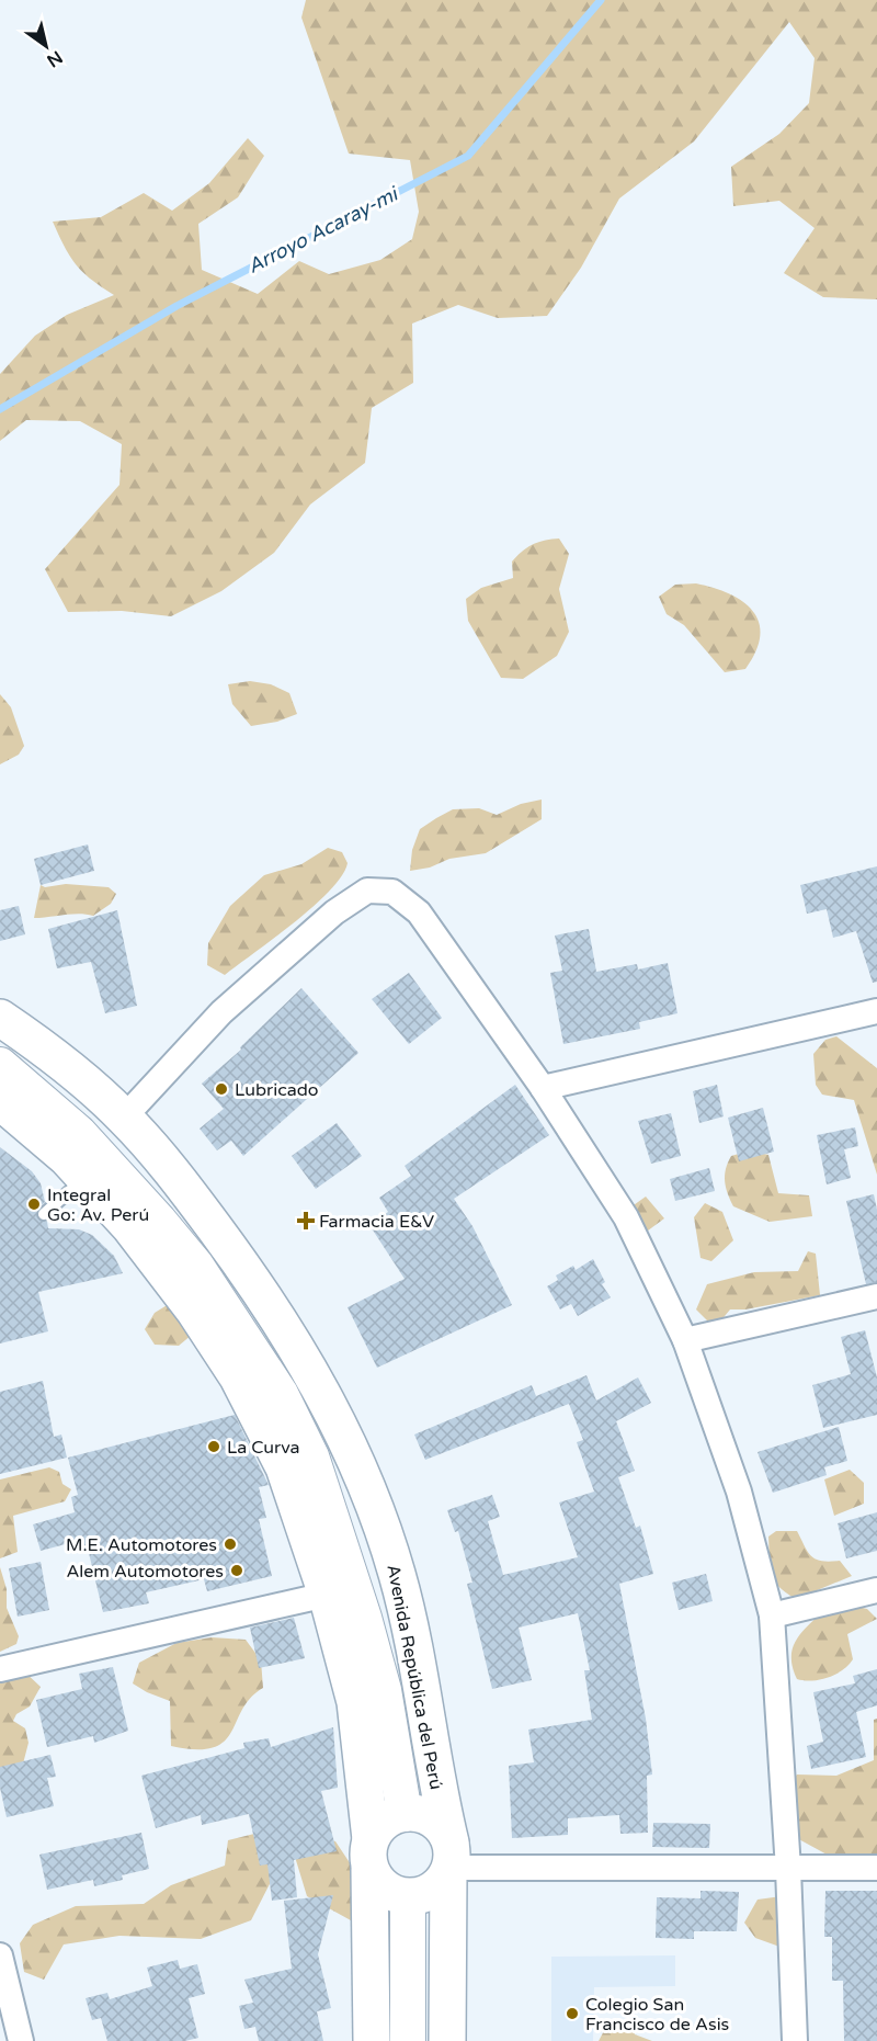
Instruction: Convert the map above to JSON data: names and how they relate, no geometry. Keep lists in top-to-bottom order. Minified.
{"streets":{"highway":["Avenida República del Perú"]},"water":["Arroyo Acaray-mi"],"places":{"other":["Lubricado","Integral Go: Av. Perú","La Curva","M.E. Automotores","Alem Automotores","Colegio San Francisco de Asis"],"health":["Farmacia E&V"]},"north":"bottom right"}
